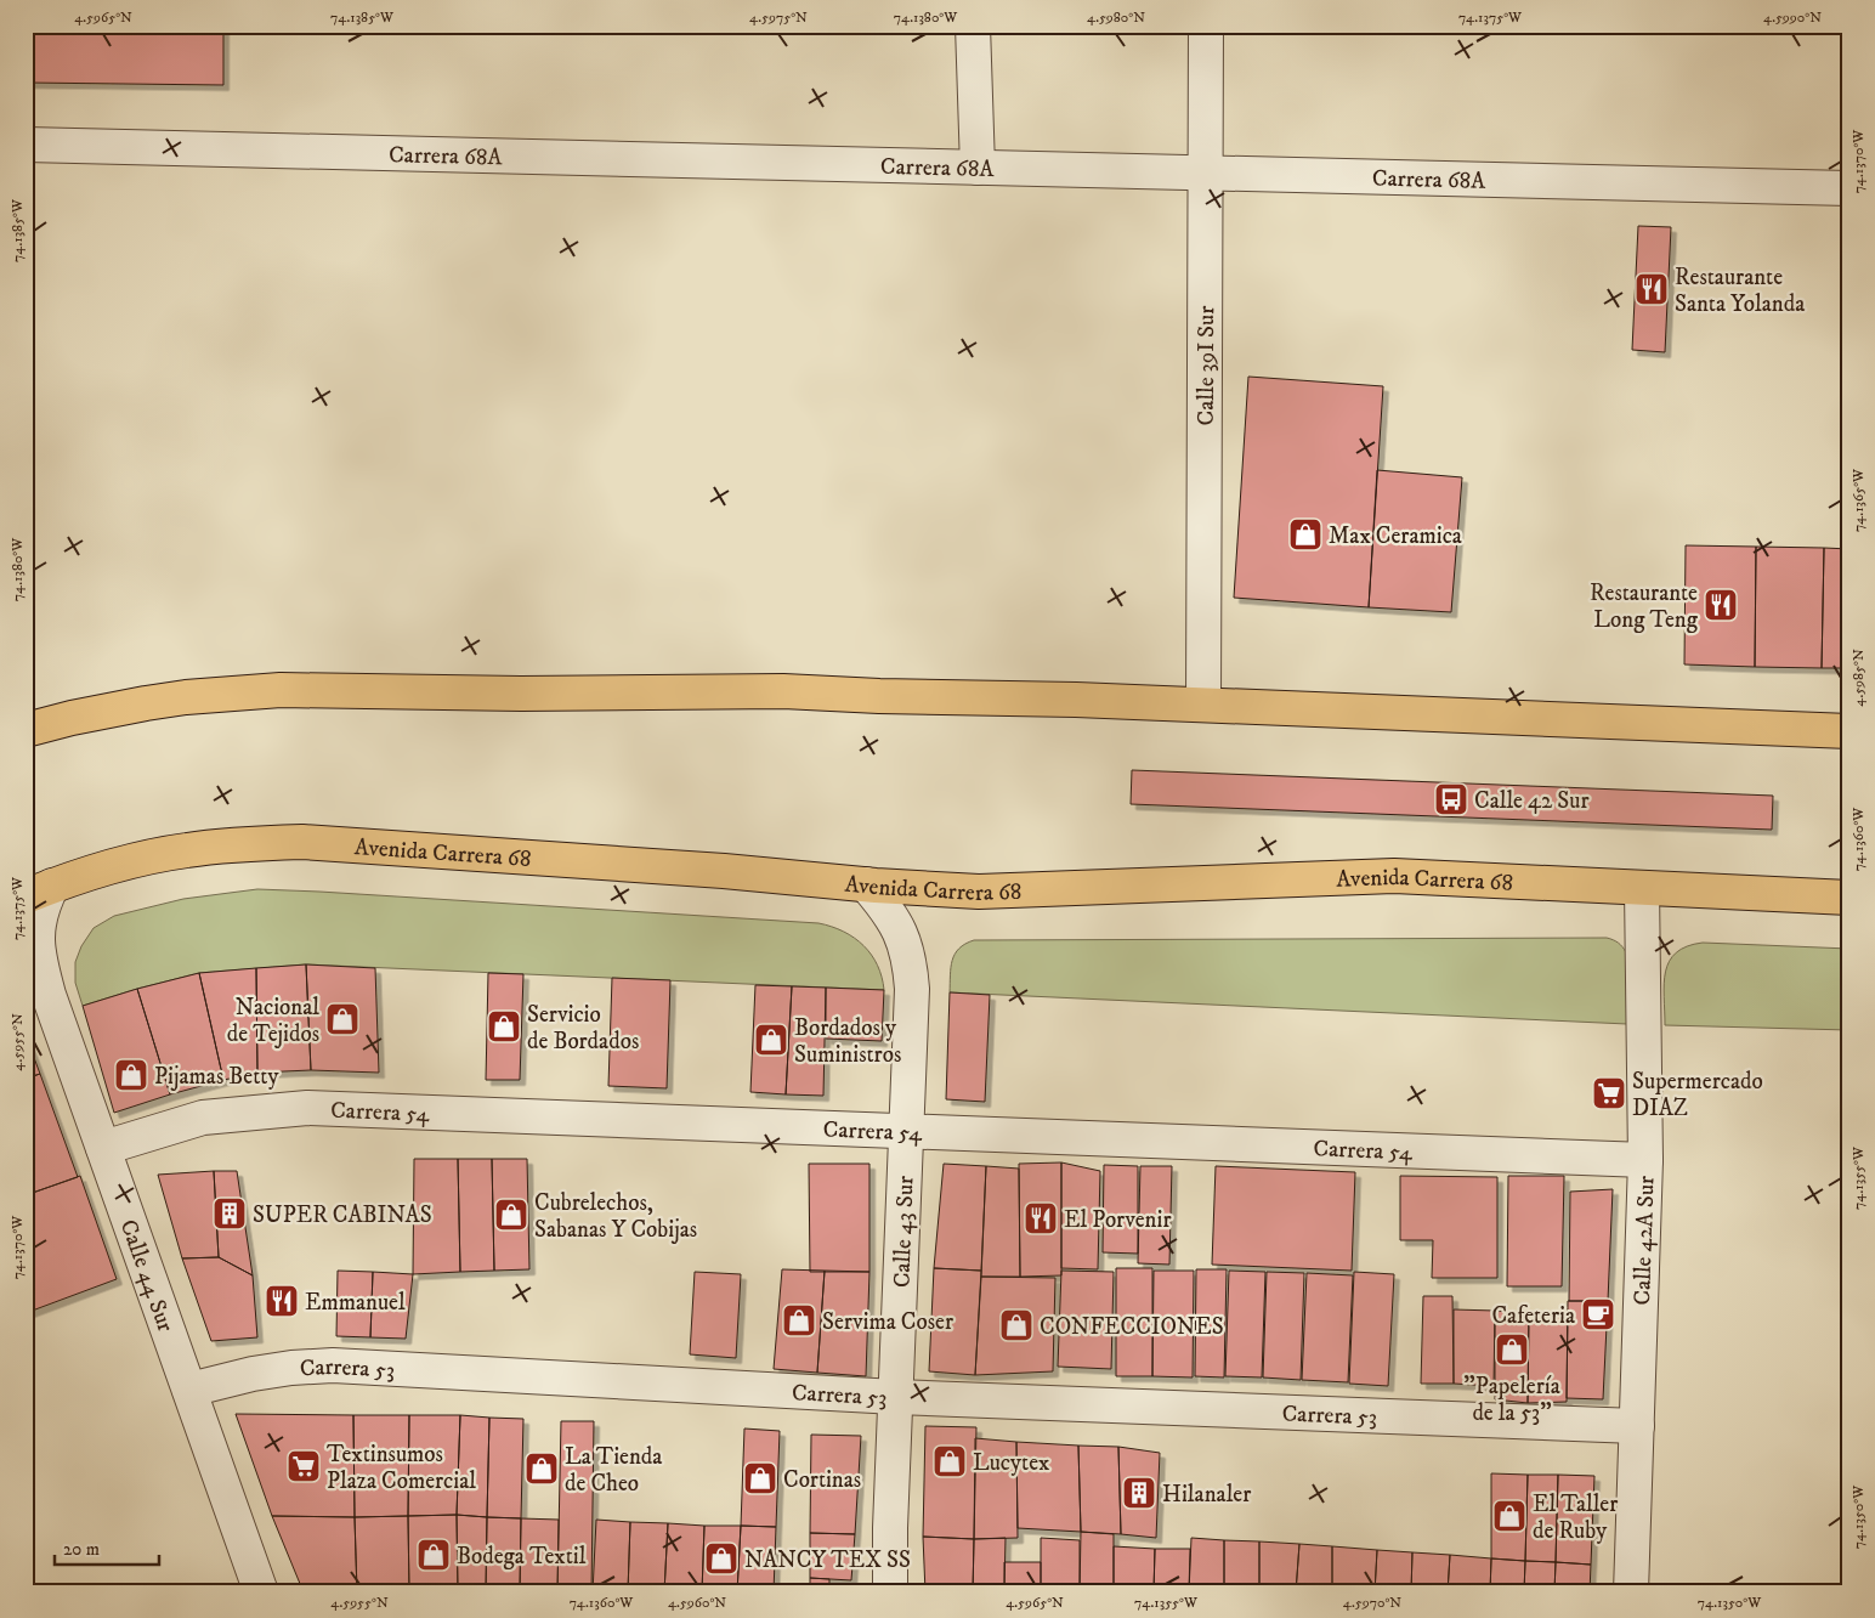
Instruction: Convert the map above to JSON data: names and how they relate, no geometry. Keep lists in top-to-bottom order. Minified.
{"streets":{"main road":["Avenida Carrera 68"],"street":["Carrera 68A","Calle 39I Sur","Carrera 54","Calle 43 Sur","Calle 42A Sur","Calle 44 Sur","Carrera 53"]},"crossings":[["Carrera 68A","Calle 39I Sur"],["Avenida Carrera 68","Calle 43 Sur"],["Avenida Carrera 68","Calle 42A Sur"],["Avenida Carrera 68","Calle 44 Sur"],["Carrera 54","Calle 43 Sur"],["Carrera 54","Calle 42A Sur"],["Carrera 54","Calle 44 Sur"],["Calle 43 Sur","Carrera 53"],["Calle 42A Sur","Carrera 53"],["Calle 44 Sur","Carrera 53"]],"places":{"restaurant":["Restaurante Santa Yolanda","Restaurante Long Teng","El Porvenir","Emmanuel"],"shop":["Max Ceramica","Nacional de Tejidos","Servicio de Bordados","Bordados y Suministros","Pijamas Betty","Cubrelechos, Sabanas Y Cobijas","Servima Coser","CONFECCIONES","\"Papelería de la 53\"","Lucytex","La Tienda de Cheo","Cortinas","El Taller de Ruby","Bodega Textil","NANCY TEX SS"],"bus stop":["Calle 42 Sur"],"supermarket":["Supermercado DIAZ","Textinsumos Plaza Comercial"],"building":["SUPER CABINAS","Hilanaler"],"cafe":["Cafeteria"]},"scale_bar":"20 m","coordinates":["4.5965°N","74.1385°W","4.5975°N","74.1380°W","4.5980°N","74.1375°W","4.5990°N","74.1370°W","74.1365°W","4.5985°N","74.1360°W","4.5955°N","74.1355°W","74.1350°W","4.5960°N","4.5970°N"]}
